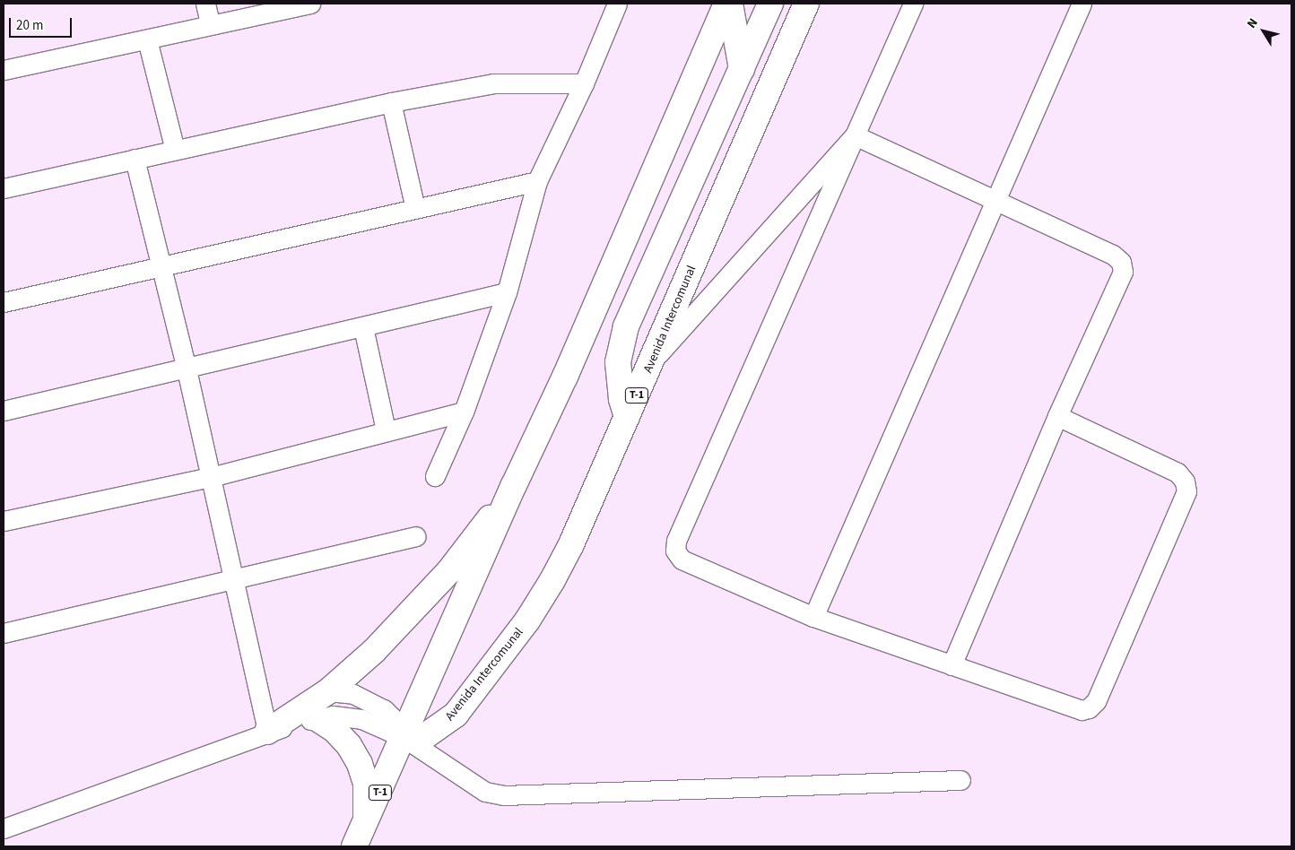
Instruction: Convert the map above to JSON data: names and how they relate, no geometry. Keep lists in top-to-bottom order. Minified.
{"streets":{"main road":["Avenida Intercomunal","T-1"]},"crossings":[["Avenida Intercomunal","T-1"]],"scale_bar":"20 m","north":"top left"}
